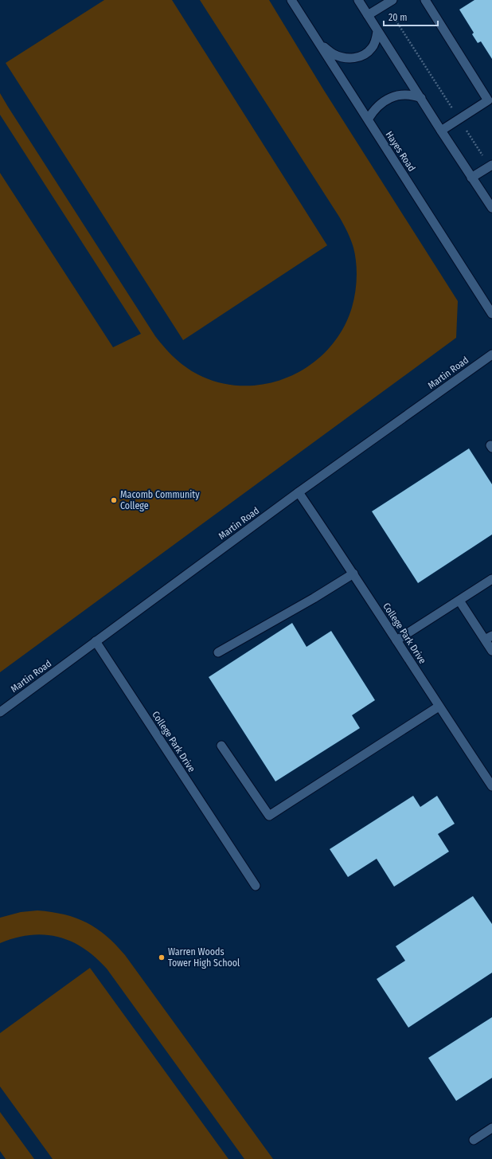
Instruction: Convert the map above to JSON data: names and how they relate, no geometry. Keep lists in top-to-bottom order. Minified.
{"streets":{"street":["Hayes Road","Martin Road","College Park Drive"]},"crossings":[["Martin Road","College Park Drive"]],"places":["Macomb Community College","Warren Woods Tower High School"],"scale_bar":"20 m"}
